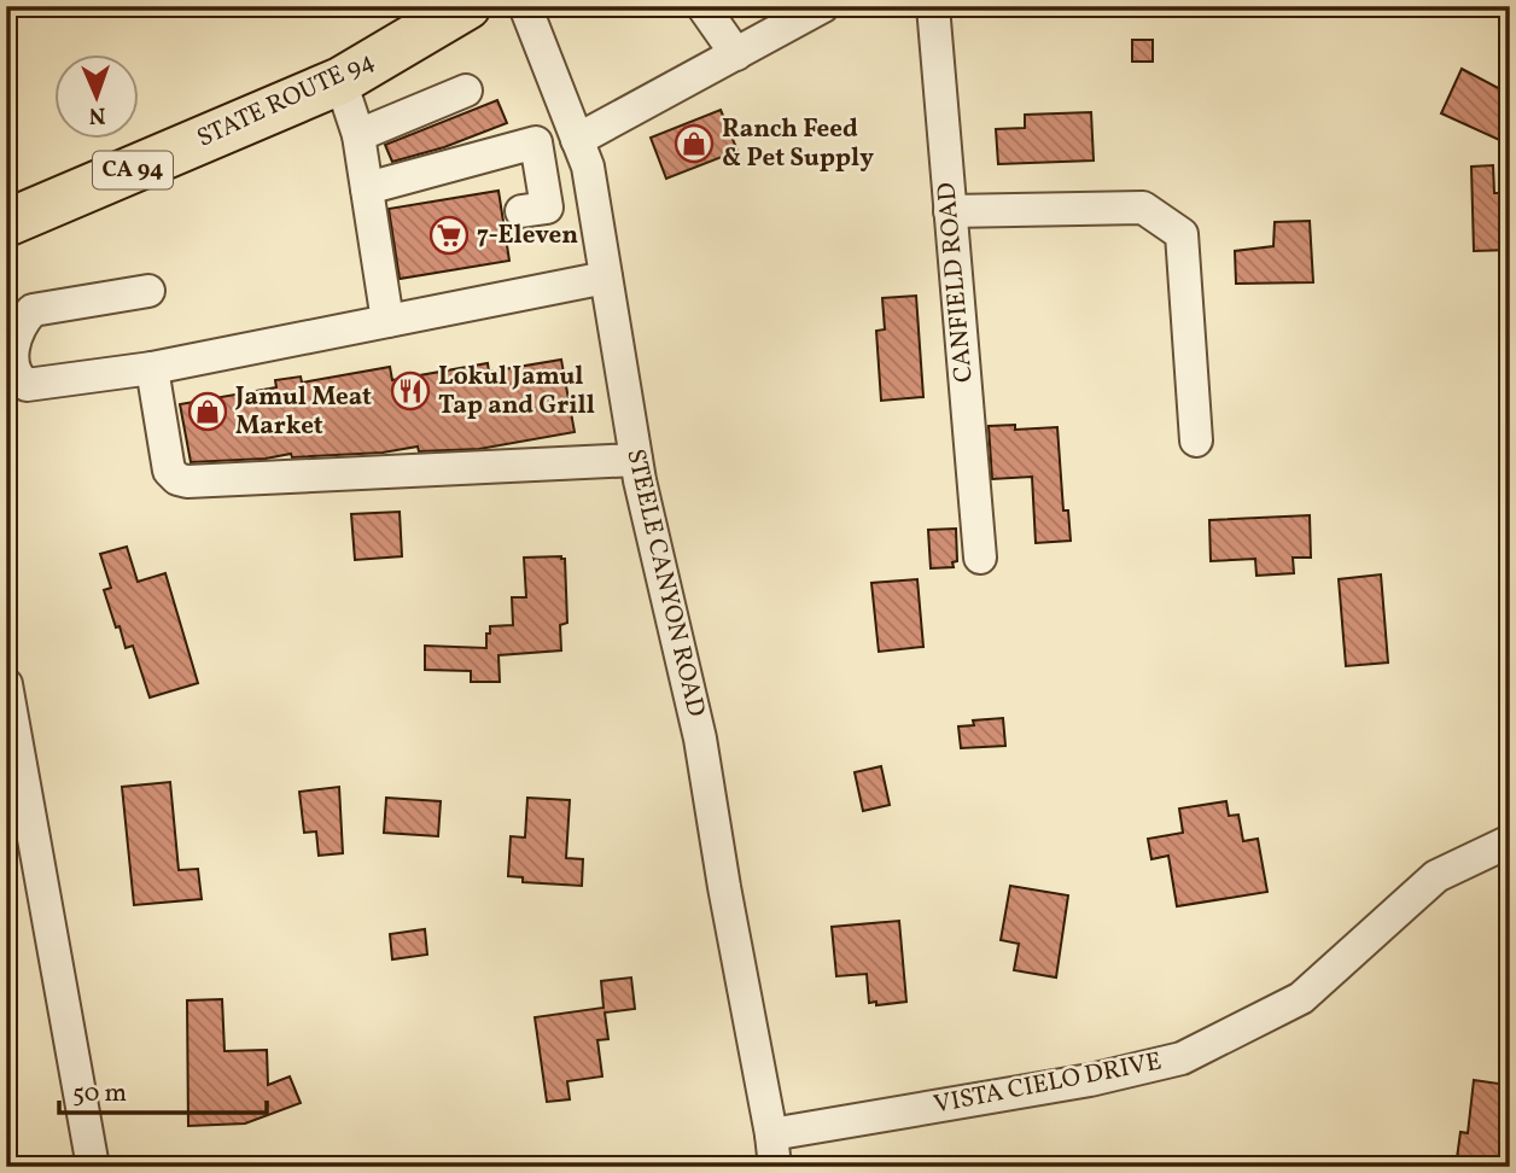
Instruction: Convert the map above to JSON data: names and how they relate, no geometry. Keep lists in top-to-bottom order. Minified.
{"streets":{"highway":["STATE ROUTE 94","CA 94"],"street":["CANFIELD ROAD","STEELE CANYON ROAD","VISTA CIELO DRIVE"]},"crossings":[["STEELE CANYON ROAD","VISTA CIELO DRIVE"]],"places":{"shop":["Ranch Feed & Pet Supply","Jamul Meat Market"],"supermarket":["7-Eleven"],"restaurant":["Lokul Jamul Tap and Grill"]},"scale_bar":"50 m","north":"bottom"}
